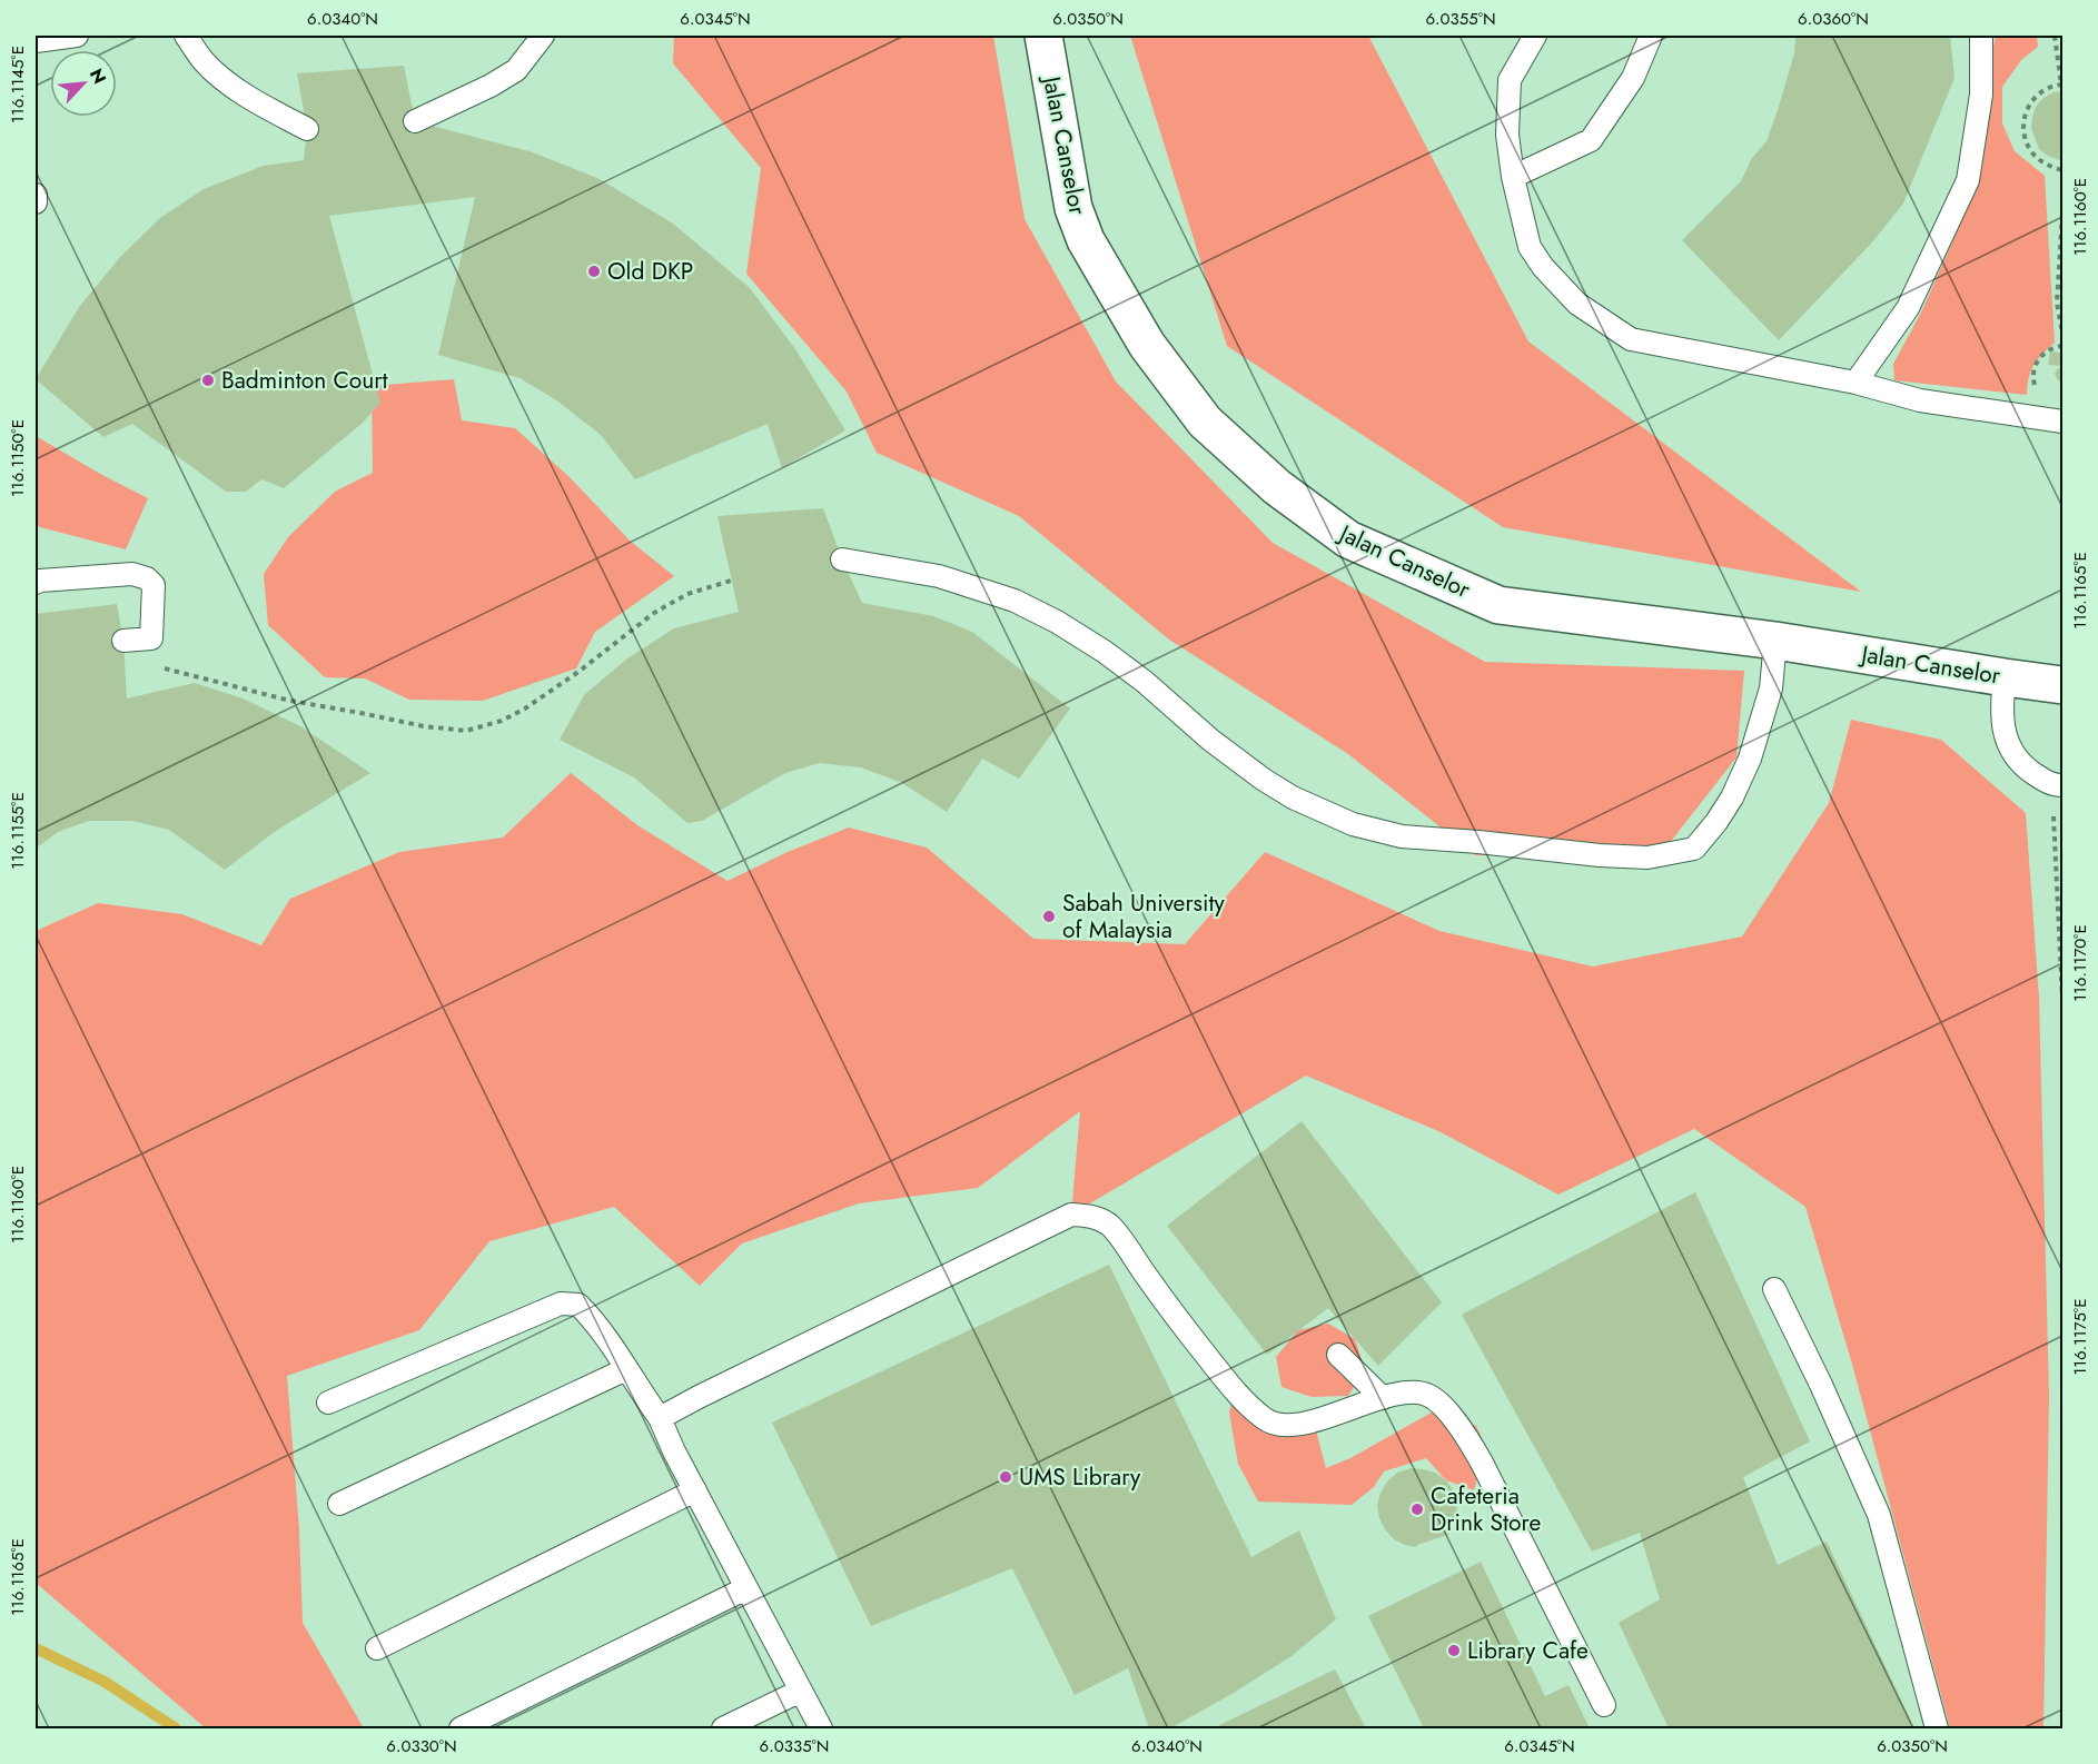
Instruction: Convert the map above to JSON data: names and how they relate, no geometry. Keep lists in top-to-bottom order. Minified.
{"streets":{"street":["Jalan Canselor"]},"places":["Old DKP","Badminton Court","Sabah University of Malaysia","UMS Library","Cafeteria Drink Store","Library Cafe"],"north":"top right","coordinates":["6.0340°N","6.0345°N","6.0350°N","6.0355°N","6.0360°N","116.1145°E","116.1160°E","116.1150°E","116.1165°E","116.1155°E","116.1170°E","116.1175°E","6.0330°N","6.0335°N"]}
